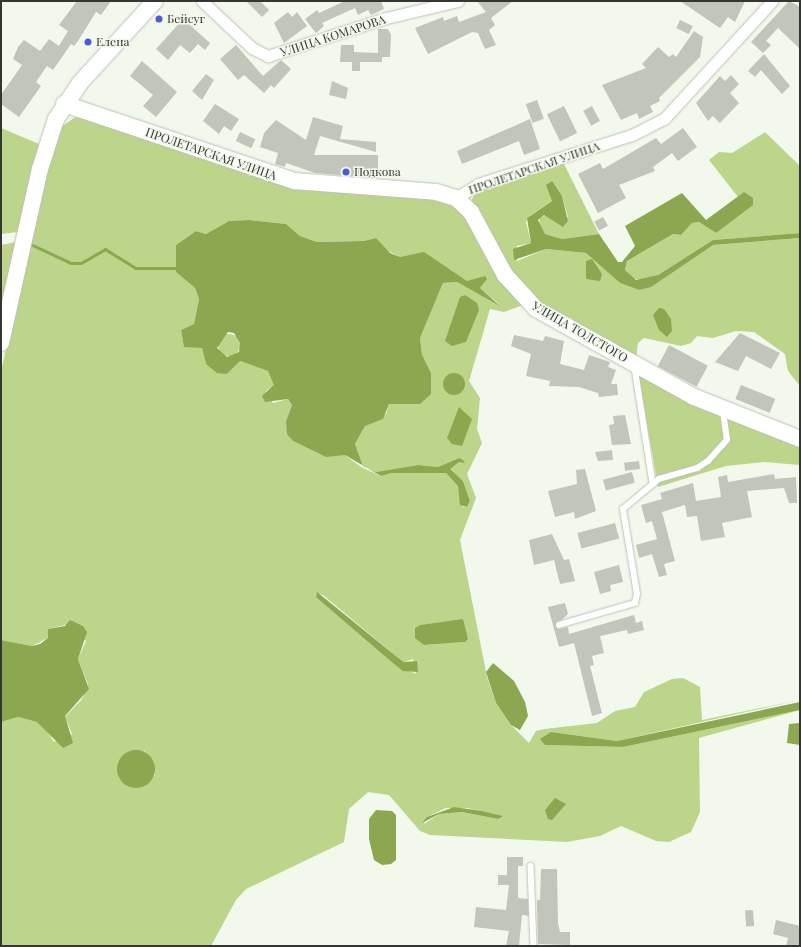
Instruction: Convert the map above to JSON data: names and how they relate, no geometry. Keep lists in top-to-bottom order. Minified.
{"streets":{"main road":["ПРОЛЕТАРСКАЯ УЛИЦА","УЛИЦА ТОЛСТОГО"],"street":["УЛИЦА КОМАРОВА"]},"crossings":[["ПРОЛЕТАРСКАЯ УЛИЦА","УЛИЦА ТОЛСТОГО"]],"places":["Бейсуг","Елена","Подкова"]}
